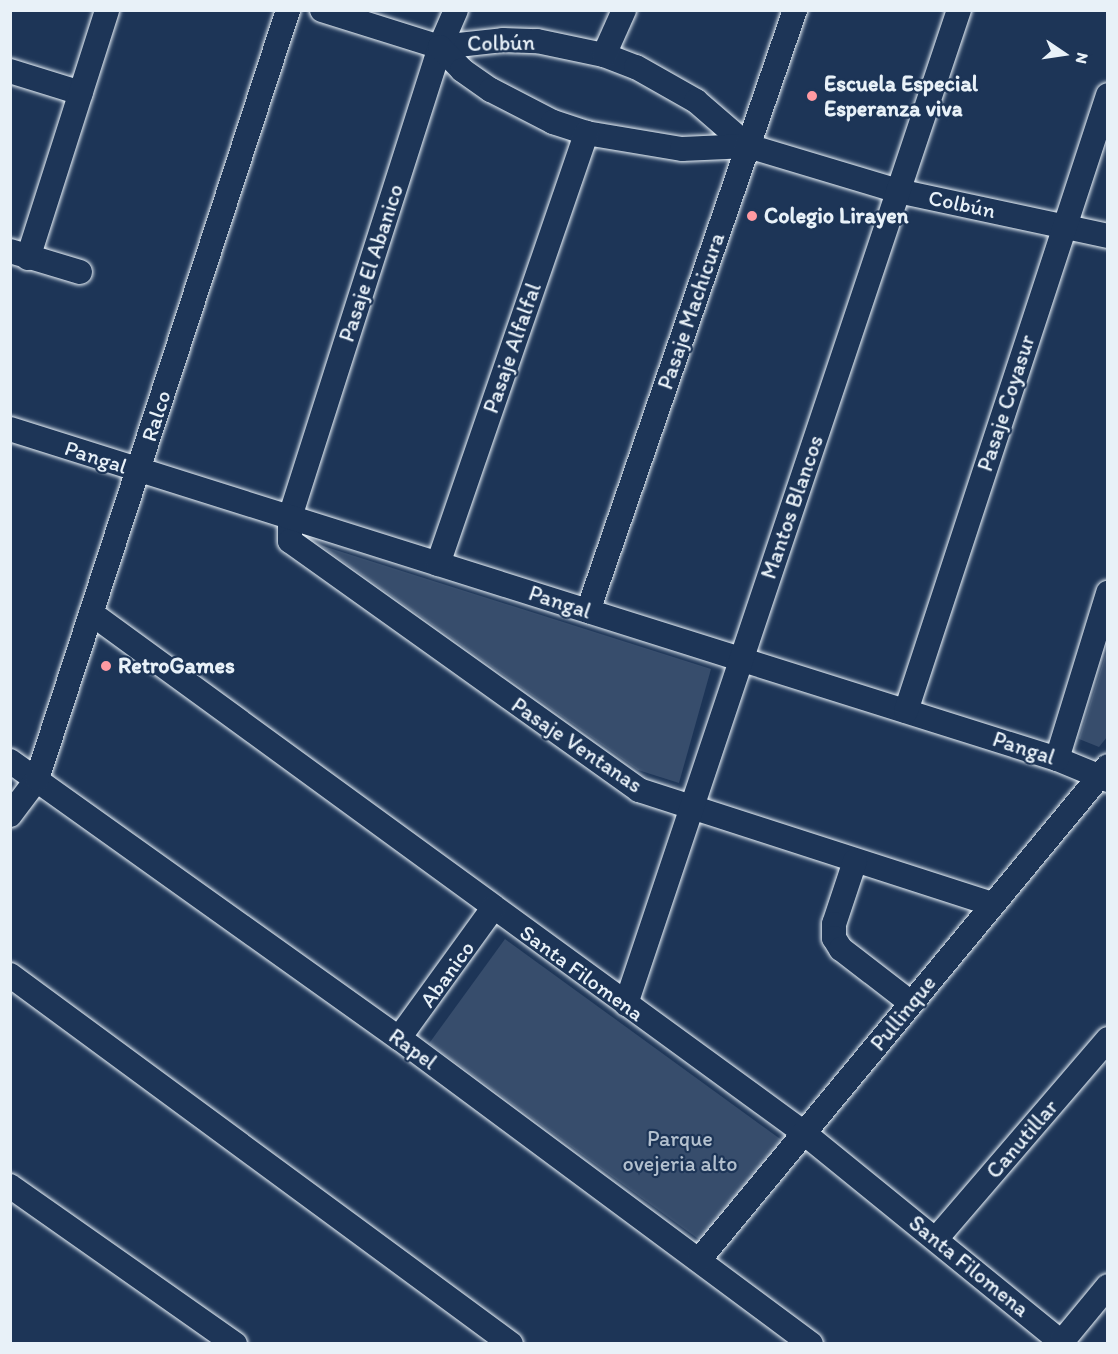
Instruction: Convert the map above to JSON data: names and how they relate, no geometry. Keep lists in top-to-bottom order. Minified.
{"streets":{"street":["Colbún","Pasaje El Abanico","Pasaje Machicura","Pasaje Alfalfal","Pasaje Coyasur","Ralco","Pangal","Mantos Blancos","Pasaje Ventanas","Santa Filomena","Abanico","Pullinque","Rapel","Canutillar"]},"crossings":[["Colbún","Pasaje El Abanico"],["Colbún","Pasaje Machicura"],["Colbún","Pasaje Alfalfal"],["Colbún","Pasaje Coyasur"],["Colbún","Mantos Blancos"],["Pasaje El Abanico","Pangal"],["Pasaje El Abanico","Pasaje Ventanas"],["Pasaje Machicura","Pangal"],["Pasaje Alfalfal","Pangal"],["Pasaje Coyasur","Pangal"],["Ralco","Pangal"],["Ralco","Santa Filomena"],["Ralco","Rapel"],["Pangal","Mantos Blancos"],["Pangal","Pasaje Ventanas"],["Pangal","Pullinque"],["Mantos Blancos","Pasaje Ventanas"],["Mantos Blancos","Santa Filomena"],["Pasaje Ventanas","Pullinque"],["Santa Filomena","Abanico"],["Santa Filomena","Pullinque"],["Santa Filomena","Canutillar"],["Abanico","Rapel"],["Pullinque","Rapel"]],"parks":["Parque ovejeria alto"],"places":["Escuela Especial Esperanza viva","Colegio Lirayen","RetroGames"],"north":"right"}
